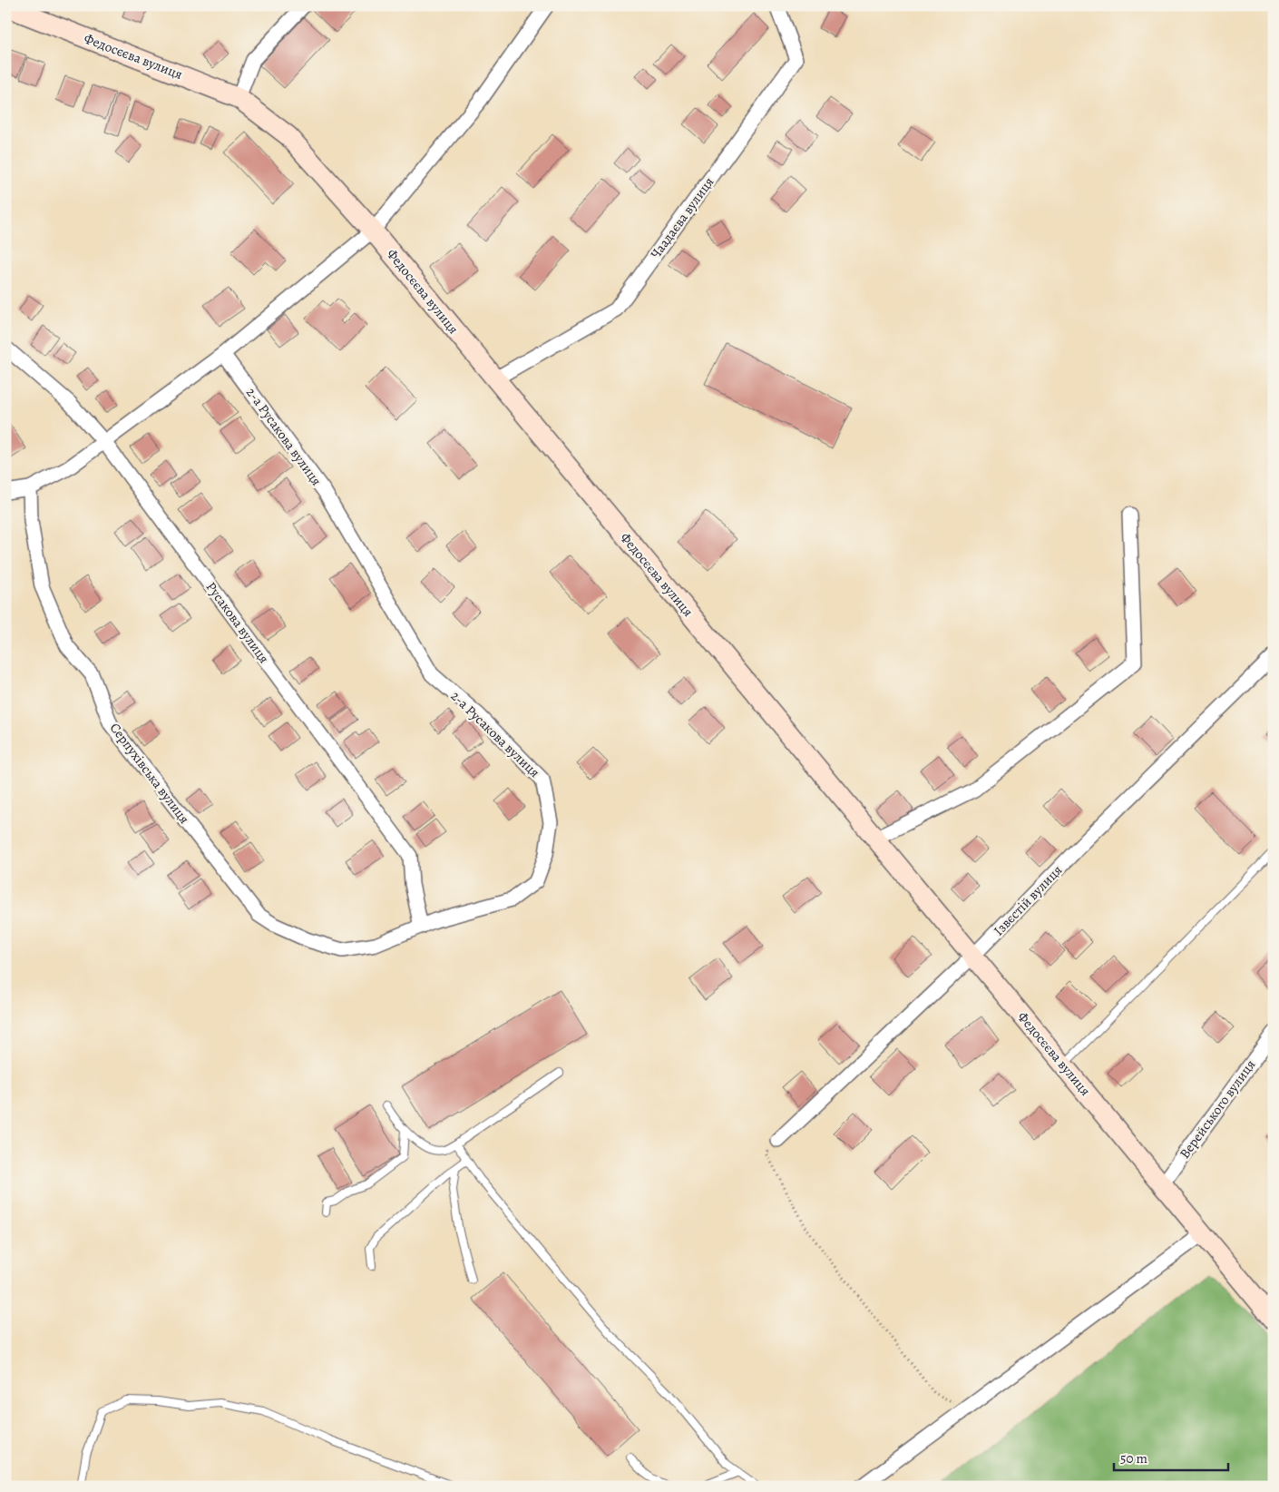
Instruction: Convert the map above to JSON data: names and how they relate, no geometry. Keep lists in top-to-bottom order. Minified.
{"streets":{"main road":["Федосєєва вулиця"],"street":["Чаадаєва вулиця","2-а Русакова вулиця","Русакова вулиця","Серпухівська вулиця","Ізвєстій вулиця","Верейського вулиця"]},"crossings":[["Федосєєва вулиця","Чаадаєва вулиця"],["Федосєєва вулиця","Ізвєстій вулиця"],["Федосєєва вулиця","Верейського вулиця"],["2-а Русакова вулиця","Русакова вулиця"],["2-а Русакова вулиця","Серпухівська вулиця"]],"scale_bar":"50 m"}
